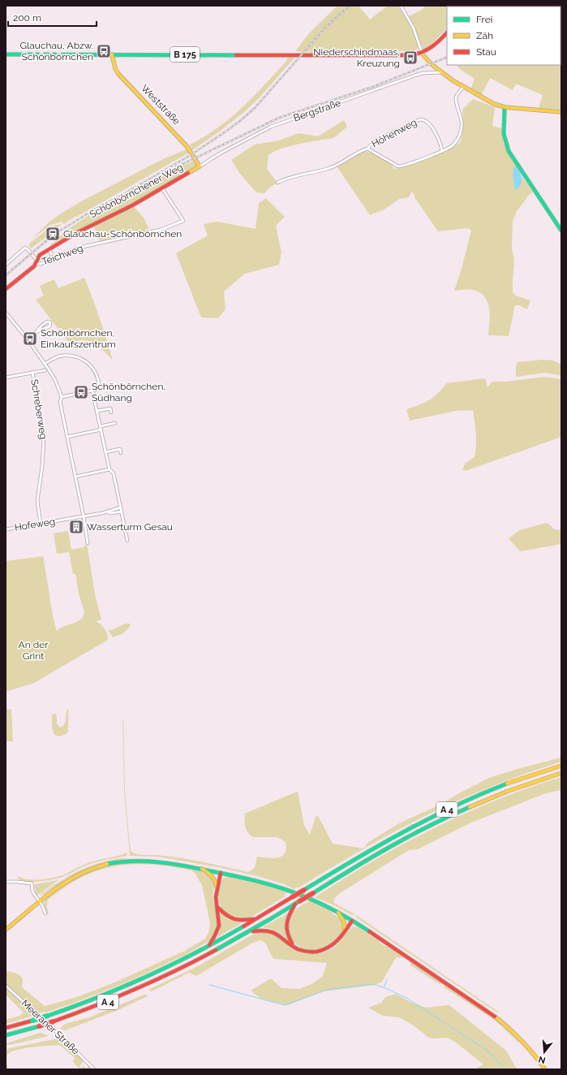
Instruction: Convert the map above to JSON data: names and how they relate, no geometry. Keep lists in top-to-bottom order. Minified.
{"streets":{"main road":["B 175","Weststraße","Schönbörnchener Weg","A 4"],"street":["Bergstraße","Höhenweg","Teichweg","Schreberweg","Hofeweg","Meeraner Straße"]},"crossings":[["B 175","Weststraße"],["Weststraße","Bergstraße"],["Weststraße","Schönbörnchener Weg"],["Bergstraße","Schönbörnchener Weg"],["Schönbörnchener Weg","Teichweg"],["Schreberweg","Hofeweg"]],"parks":["An der Grint"],"places":{"bus stop":["Glauchau, Abzw. Schönbörnchen","Niederschindmaas, Kreuzung","Schönbörnchen, Einkaufszentrum","Schönbörnchen, Südhang"],"station":["Glauchau-Schönbörnchen"],"building":["Wasserturm Gesau"]},"legend":["Frei","Zäh","Stau"],"scale_bar":"200 m","north":"bottom"}
